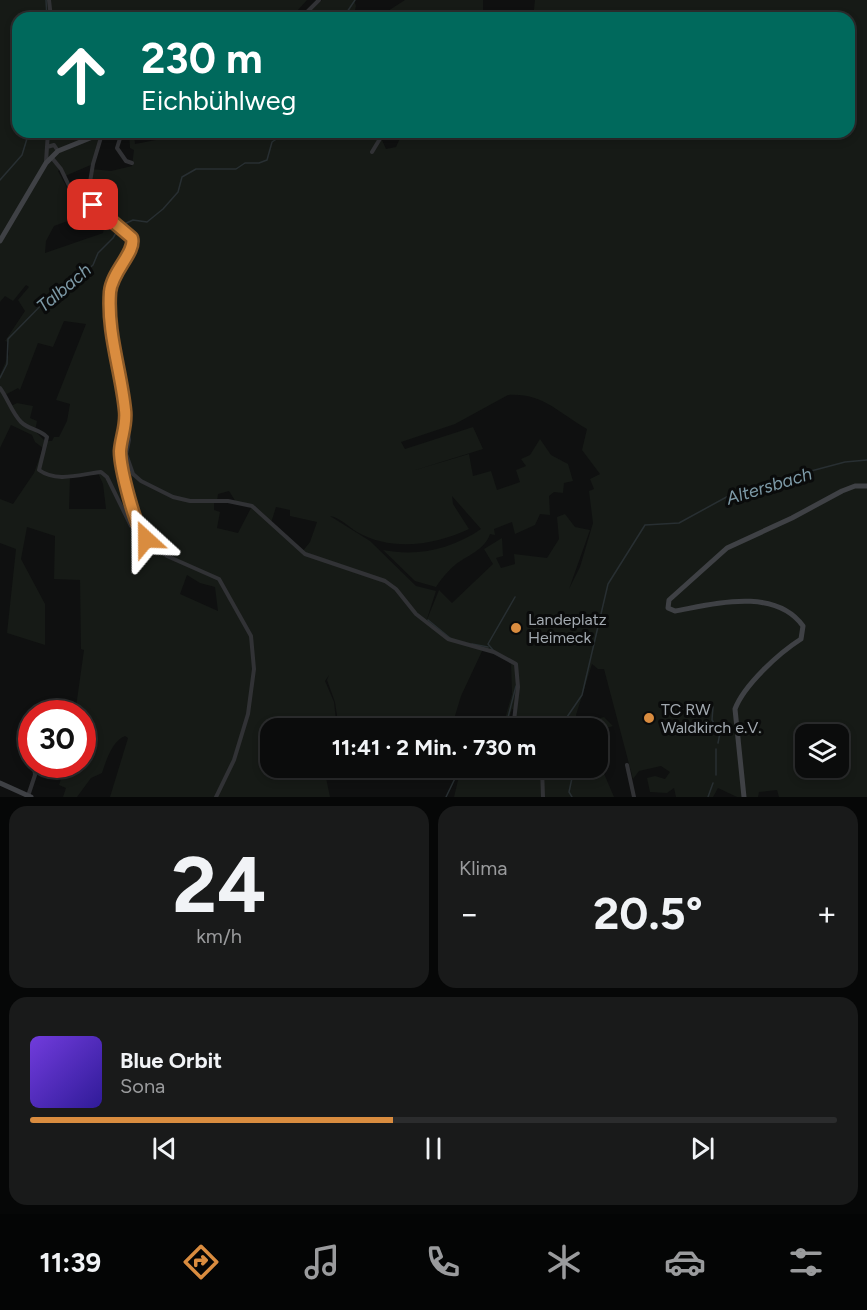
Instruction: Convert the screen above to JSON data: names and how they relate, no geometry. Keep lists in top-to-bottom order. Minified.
{"water":["Talbach","Altersbach"],"places":["Landeplatz Heimeck","TC RW Waldkirch e.V."],"page":{"turn":["230 m","Eichbühlweg"],"limit":"30","trip":"11:41 · 2 Min. · 730 m","tile":[["24","km/h"],"Klima"],"heat":["−","20.5°","+"],"song":["Blue Orbit","Sona"],"tabs":"11:39"}}
